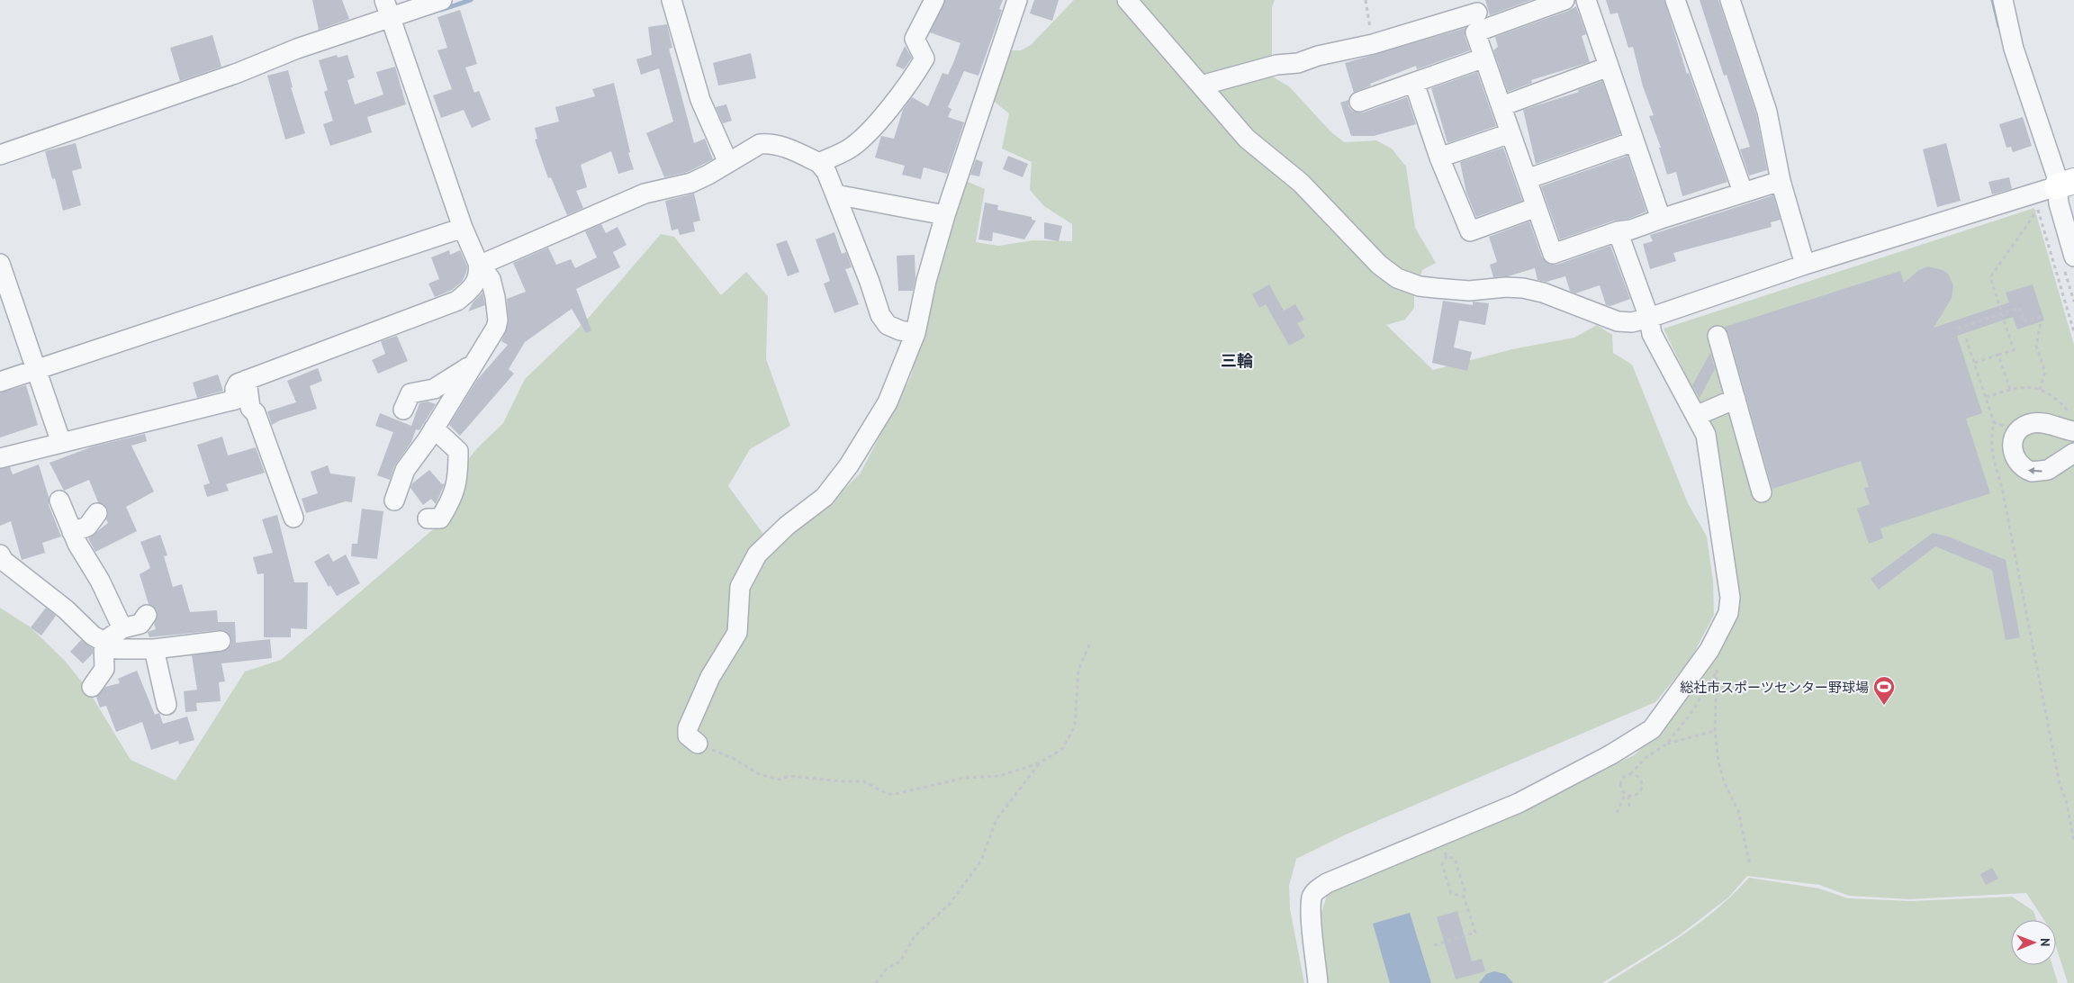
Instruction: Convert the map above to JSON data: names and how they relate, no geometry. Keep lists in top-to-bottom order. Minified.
{"districts":["三輪"],"places":{"sports":["総社市スポーツセンター野球場"]},"north":"right"}
